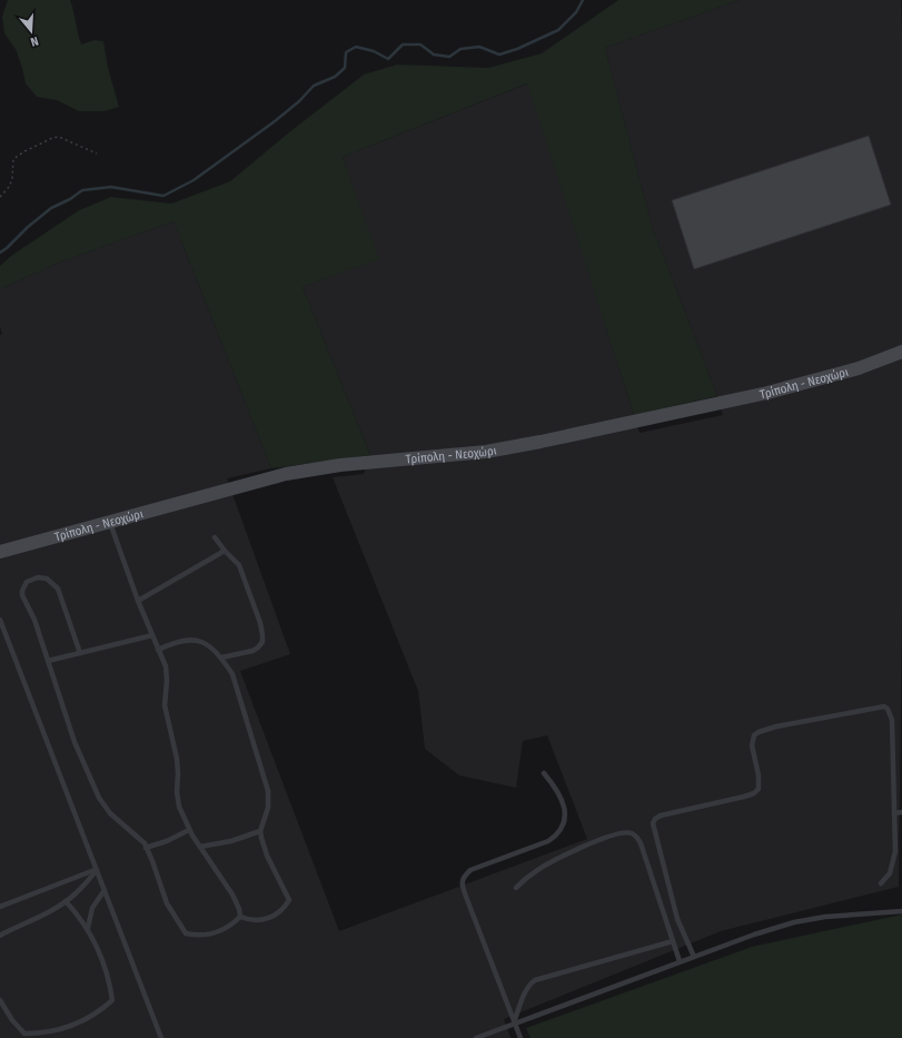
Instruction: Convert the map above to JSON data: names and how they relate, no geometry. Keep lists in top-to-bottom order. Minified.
{"streets":{"main road":["Τρίπολη - Νεοχώρι"]},"north":"bottom"}
